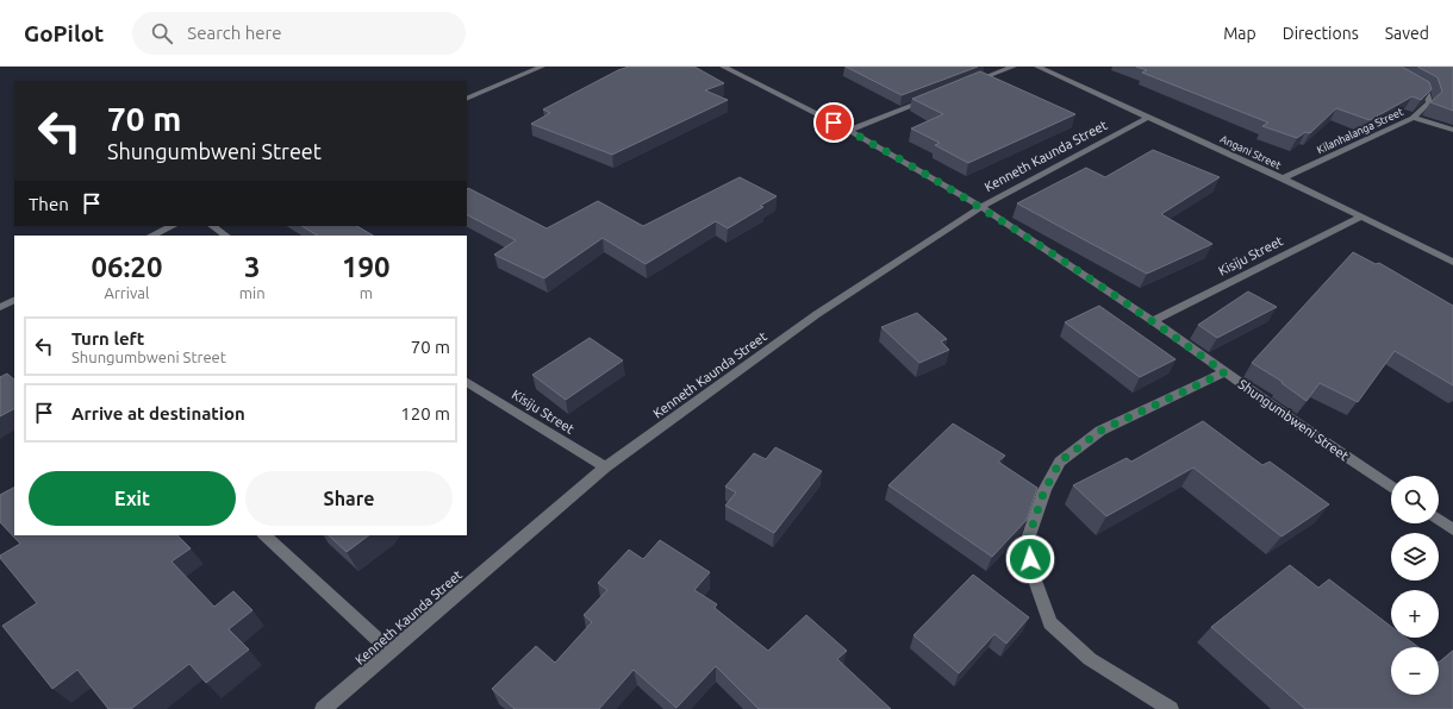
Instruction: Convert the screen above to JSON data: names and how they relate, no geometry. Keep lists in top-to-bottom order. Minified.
{"streets":{"street":["Kilanhalanga Street","Angani Street","Kenneth Kaunda Street","Kisiju Street","Shungumbweni Street"]},"crossings":[["Kilanhalanga Street","Angani Street"],["Angani Street","Kenneth Kaunda Street"],["Angani Street","Kisiju Street"],["Kenneth Kaunda Street","Kisiju Street"],["Kenneth Kaunda Street","Shungumbweni Street"],["Kisiju Street","Shungumbweni Street"]],"page":{"header":"GoPilot","search":"Search here","nav":["Map","Directions","Saved"],"turn":["70 m","Shungumbweni Street"],"then":"Then","eta":["06:20","Arrival","3","min","190","m"],"list":[{"name":"Turn left","note":"Shungumbweni Street","value":"70 m"},{"name":"Arrive at destination","value":"120 m"}],"buttons":["Exit","Share"],"map_buttons":["+","−"]}}
